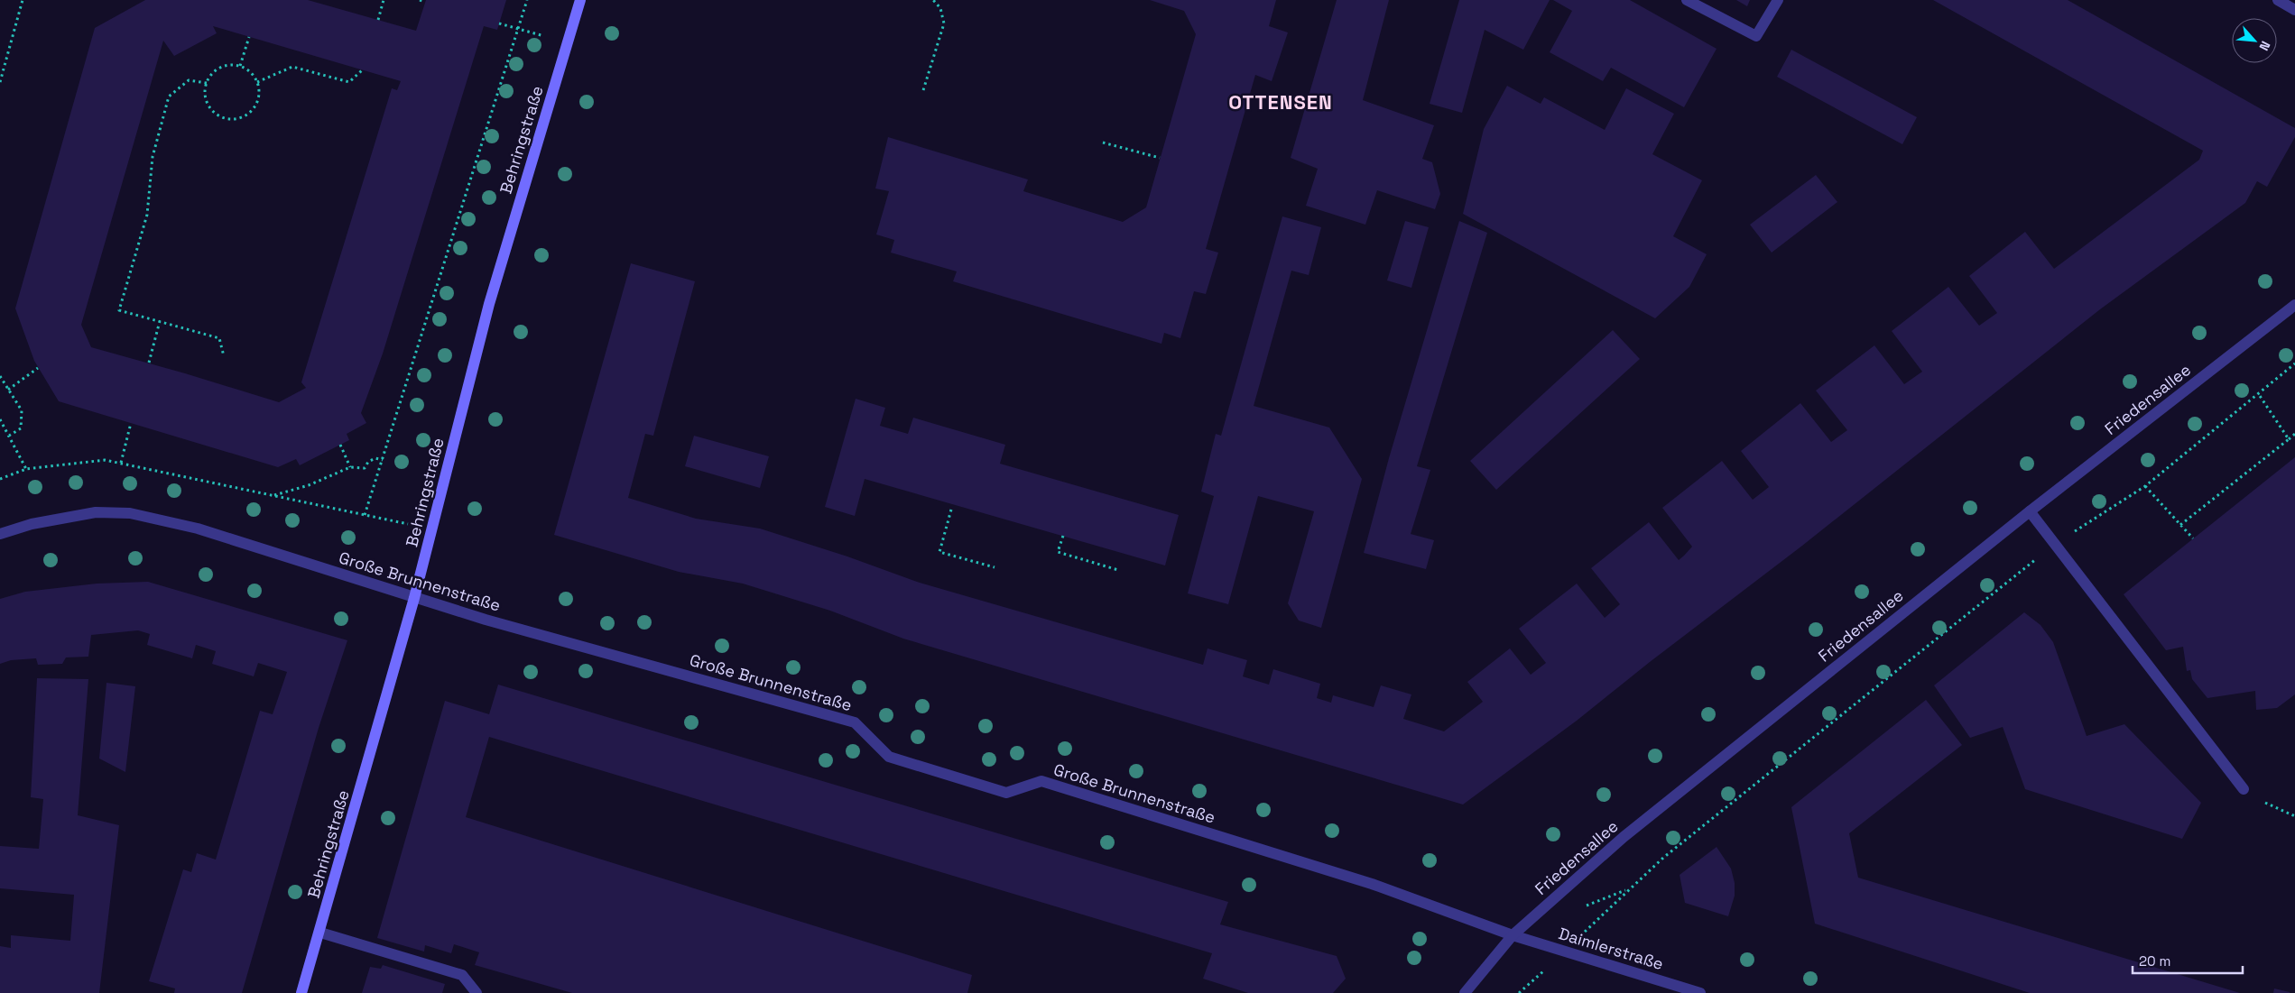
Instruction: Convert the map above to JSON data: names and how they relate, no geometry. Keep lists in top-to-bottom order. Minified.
{"streets":{"main road":["Behringstraße"],"street":["Friedensallee","Große Brunnenstraße","Daimlerstraße"]},"crossings":[["Behringstraße","Große Brunnenstraße"],["Friedensallee","Große Brunnenstraße"],["Friedensallee","Daimlerstraße"],["Große Brunnenstraße","Daimlerstraße"]],"districts":["OTTENSEN"],"scale_bar":"20 m","north":"bottom right"}
